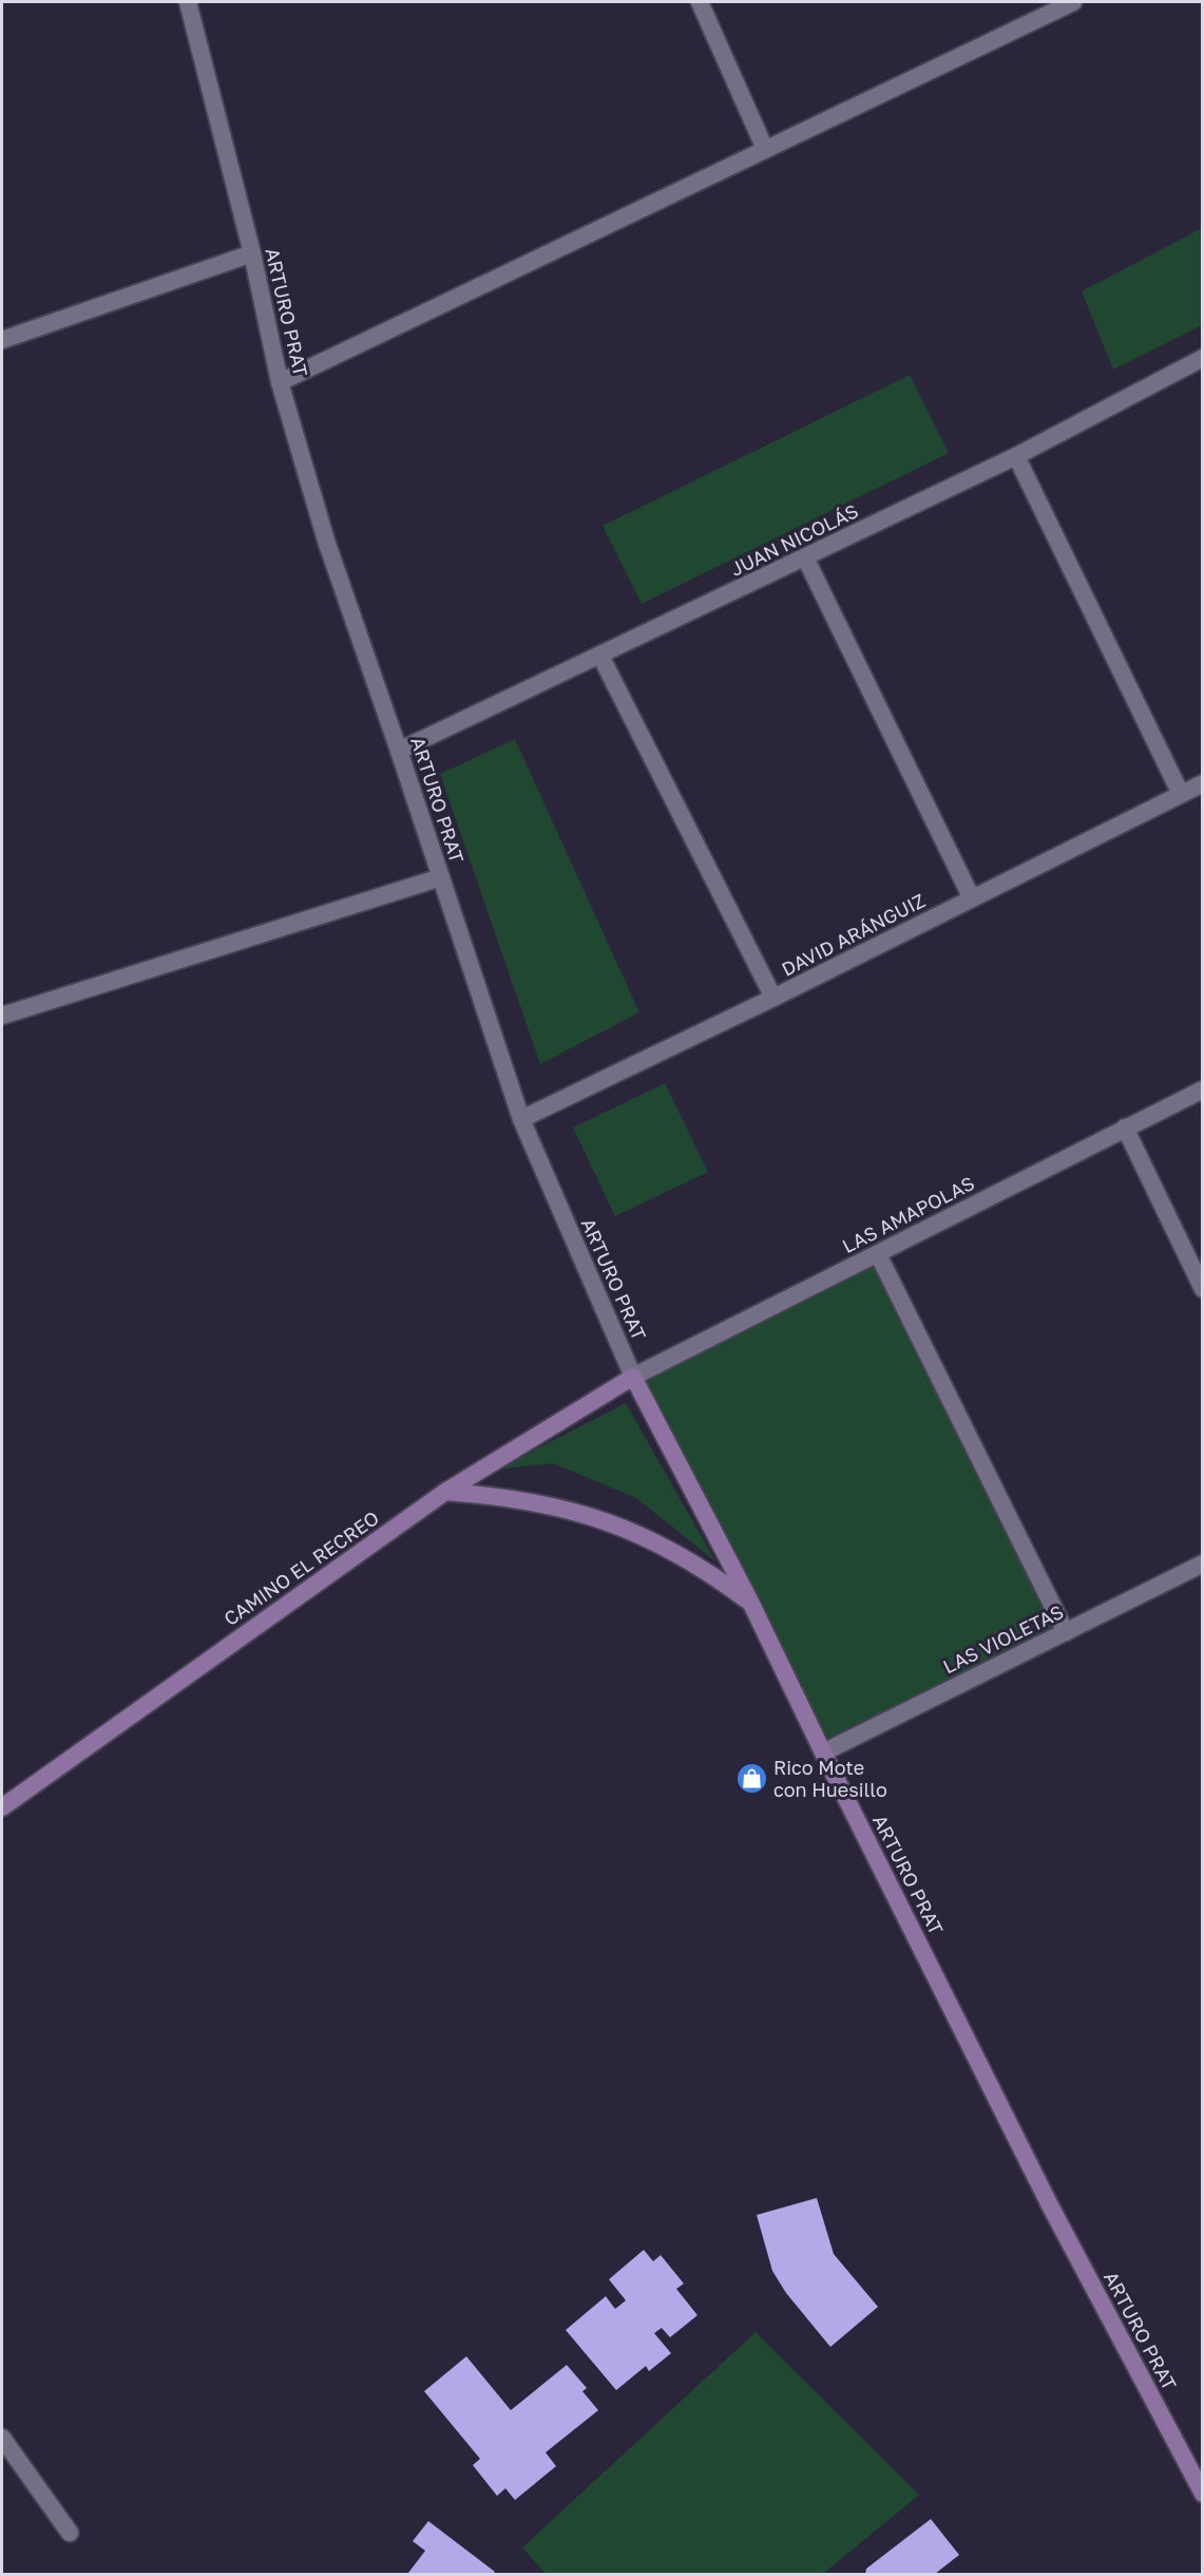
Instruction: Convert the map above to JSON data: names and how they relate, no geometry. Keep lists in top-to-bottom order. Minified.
{"streets":{"main road":["ARTURO PRAT","CAMINO EL RECREO"],"street":["JUAN NICOLÁS","DAVID ARÁNGUIZ","LAS AMAPOLAS","LAS VIOLETAS"]},"crossings":[["ARTURO PRAT","JUAN NICOLÁS"],["ARTURO PRAT","DAVID ARÁNGUIZ"],["ARTURO PRAT","LAS AMAPOLAS"],["ARTURO PRAT","CAMINO EL RECREO"],["ARTURO PRAT","LAS VIOLETAS"],["LAS AMAPOLAS","CAMINO EL RECREO"]],"places":{"shop":["Rico Mote con Huesillo"]}}
